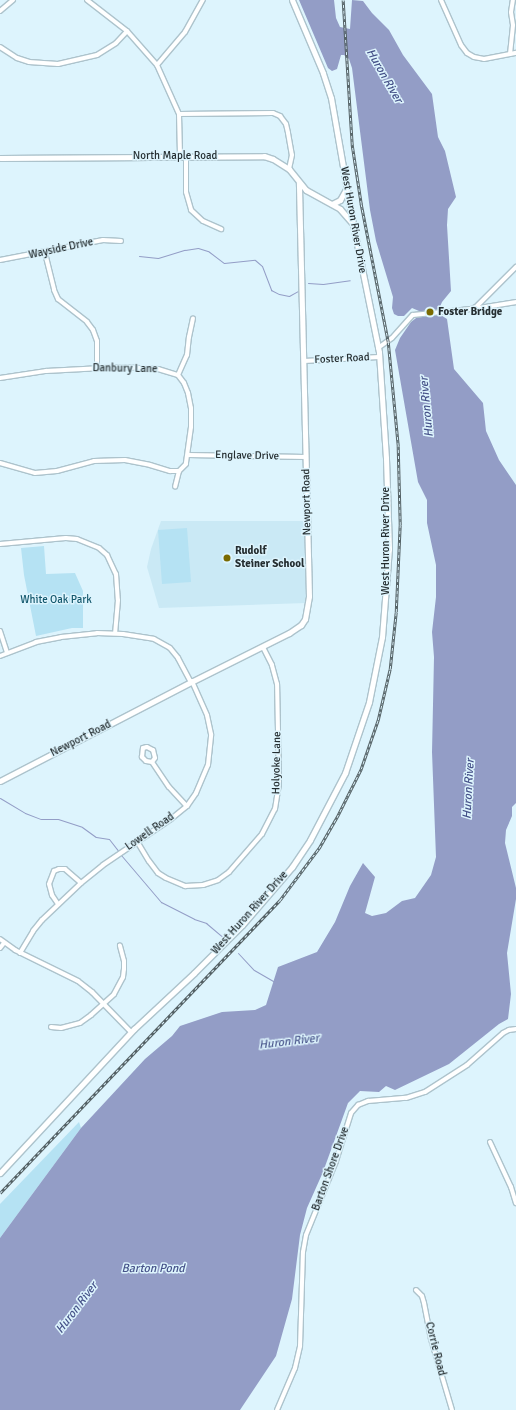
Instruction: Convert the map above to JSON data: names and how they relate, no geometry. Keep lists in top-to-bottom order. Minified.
{"streets":{"street":["North Maple Road","West Huron River Drive","Wayside Drive","Foster Road","Danbury Lane","Englave Drive","Newport Road","Holyoke Lane","Lowell Road","Barton Shore Drive","Corrie Road"]},"crossings":[["North Maple Road","West Huron River Drive"],["North Maple Road","Newport Road"],["West Huron River Drive","Foster Road"],["Foster Road","Newport Road"],["Englave Drive","Newport Road"],["Newport Road","Holyoke Lane"],["Newport Road","Lowell Road"],["Holyoke Lane","Lowell Road"]],"water":["Huron River","Barton Pond"],"parks":["White Oak Park"],"places":["Foster Bridge","Rudolf Steiner School"]}
